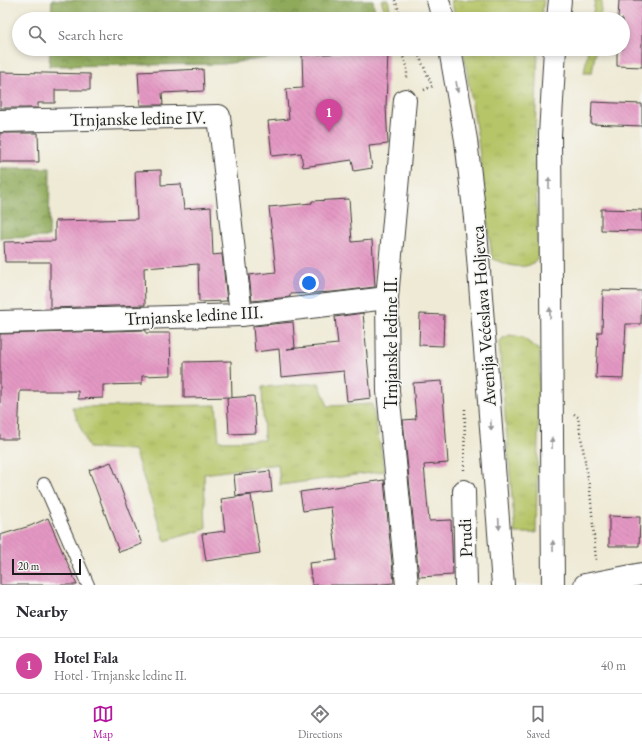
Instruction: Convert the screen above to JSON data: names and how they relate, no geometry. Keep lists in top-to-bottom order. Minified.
{"streets":{"street":["Trnjanske ledine IV.","Trnjanske ledine III.","Avenija Većeslava Holjevca","Trnjanske ledine II.","Prudi"]},"crossings":[["Trnjanske ledine IV.","Trnjanske ledine III."],["Trnjanske ledine III.","Trnjanske ledine II."]],"scale_bar":"20 m","page":{"search":"Search here","pins":"1","scale":"20 m","heading":"Nearby","list":[{"mark":"1","name":"Hotel Fala","note":"Hotel · Trnjanske ledine II.","value":"40 m"}],"nav":["Map","Directions","Saved"]}}
